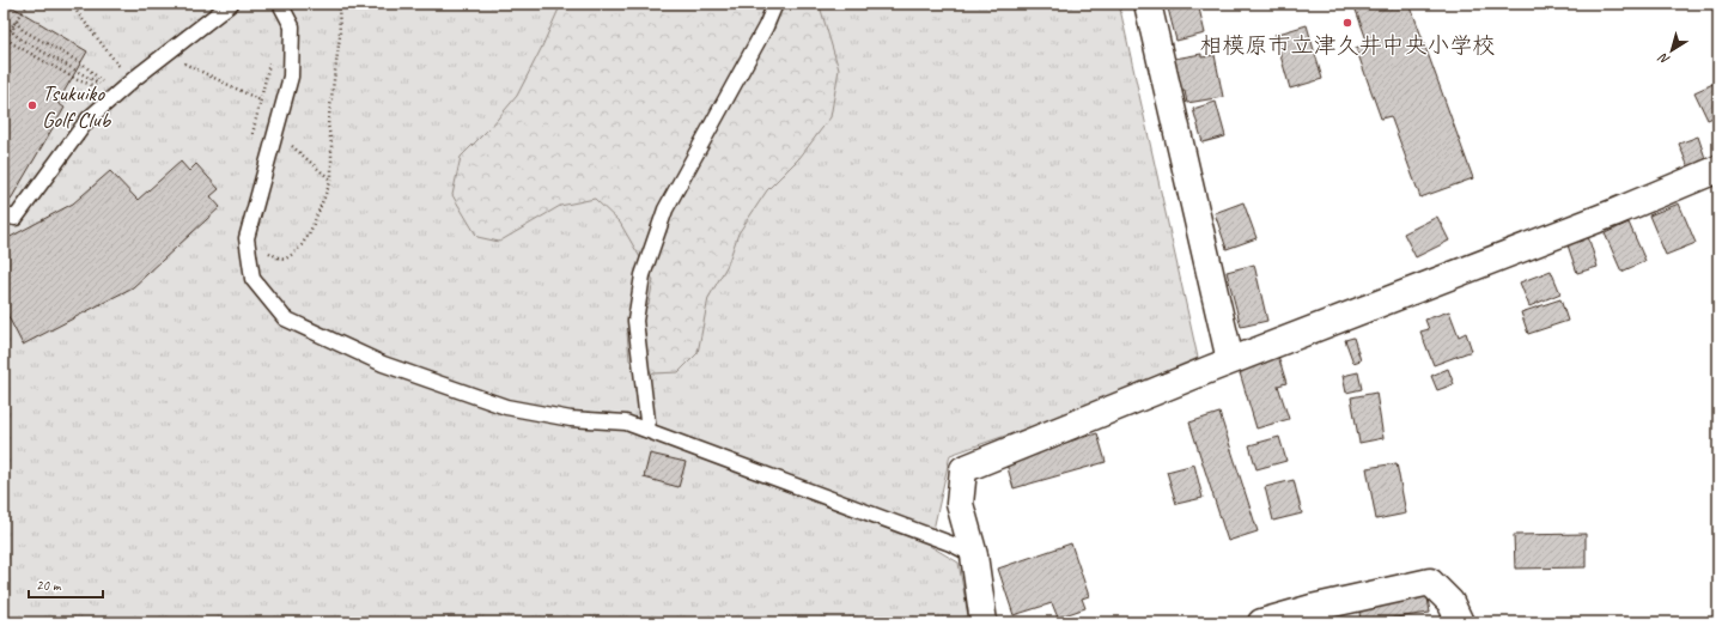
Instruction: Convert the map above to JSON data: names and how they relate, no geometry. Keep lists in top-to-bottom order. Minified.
{"places":["相模原市立津久井中央小学校","Tsukuiko Golf Club"],"scale_bar":"20 m","north":"bottom left"}
